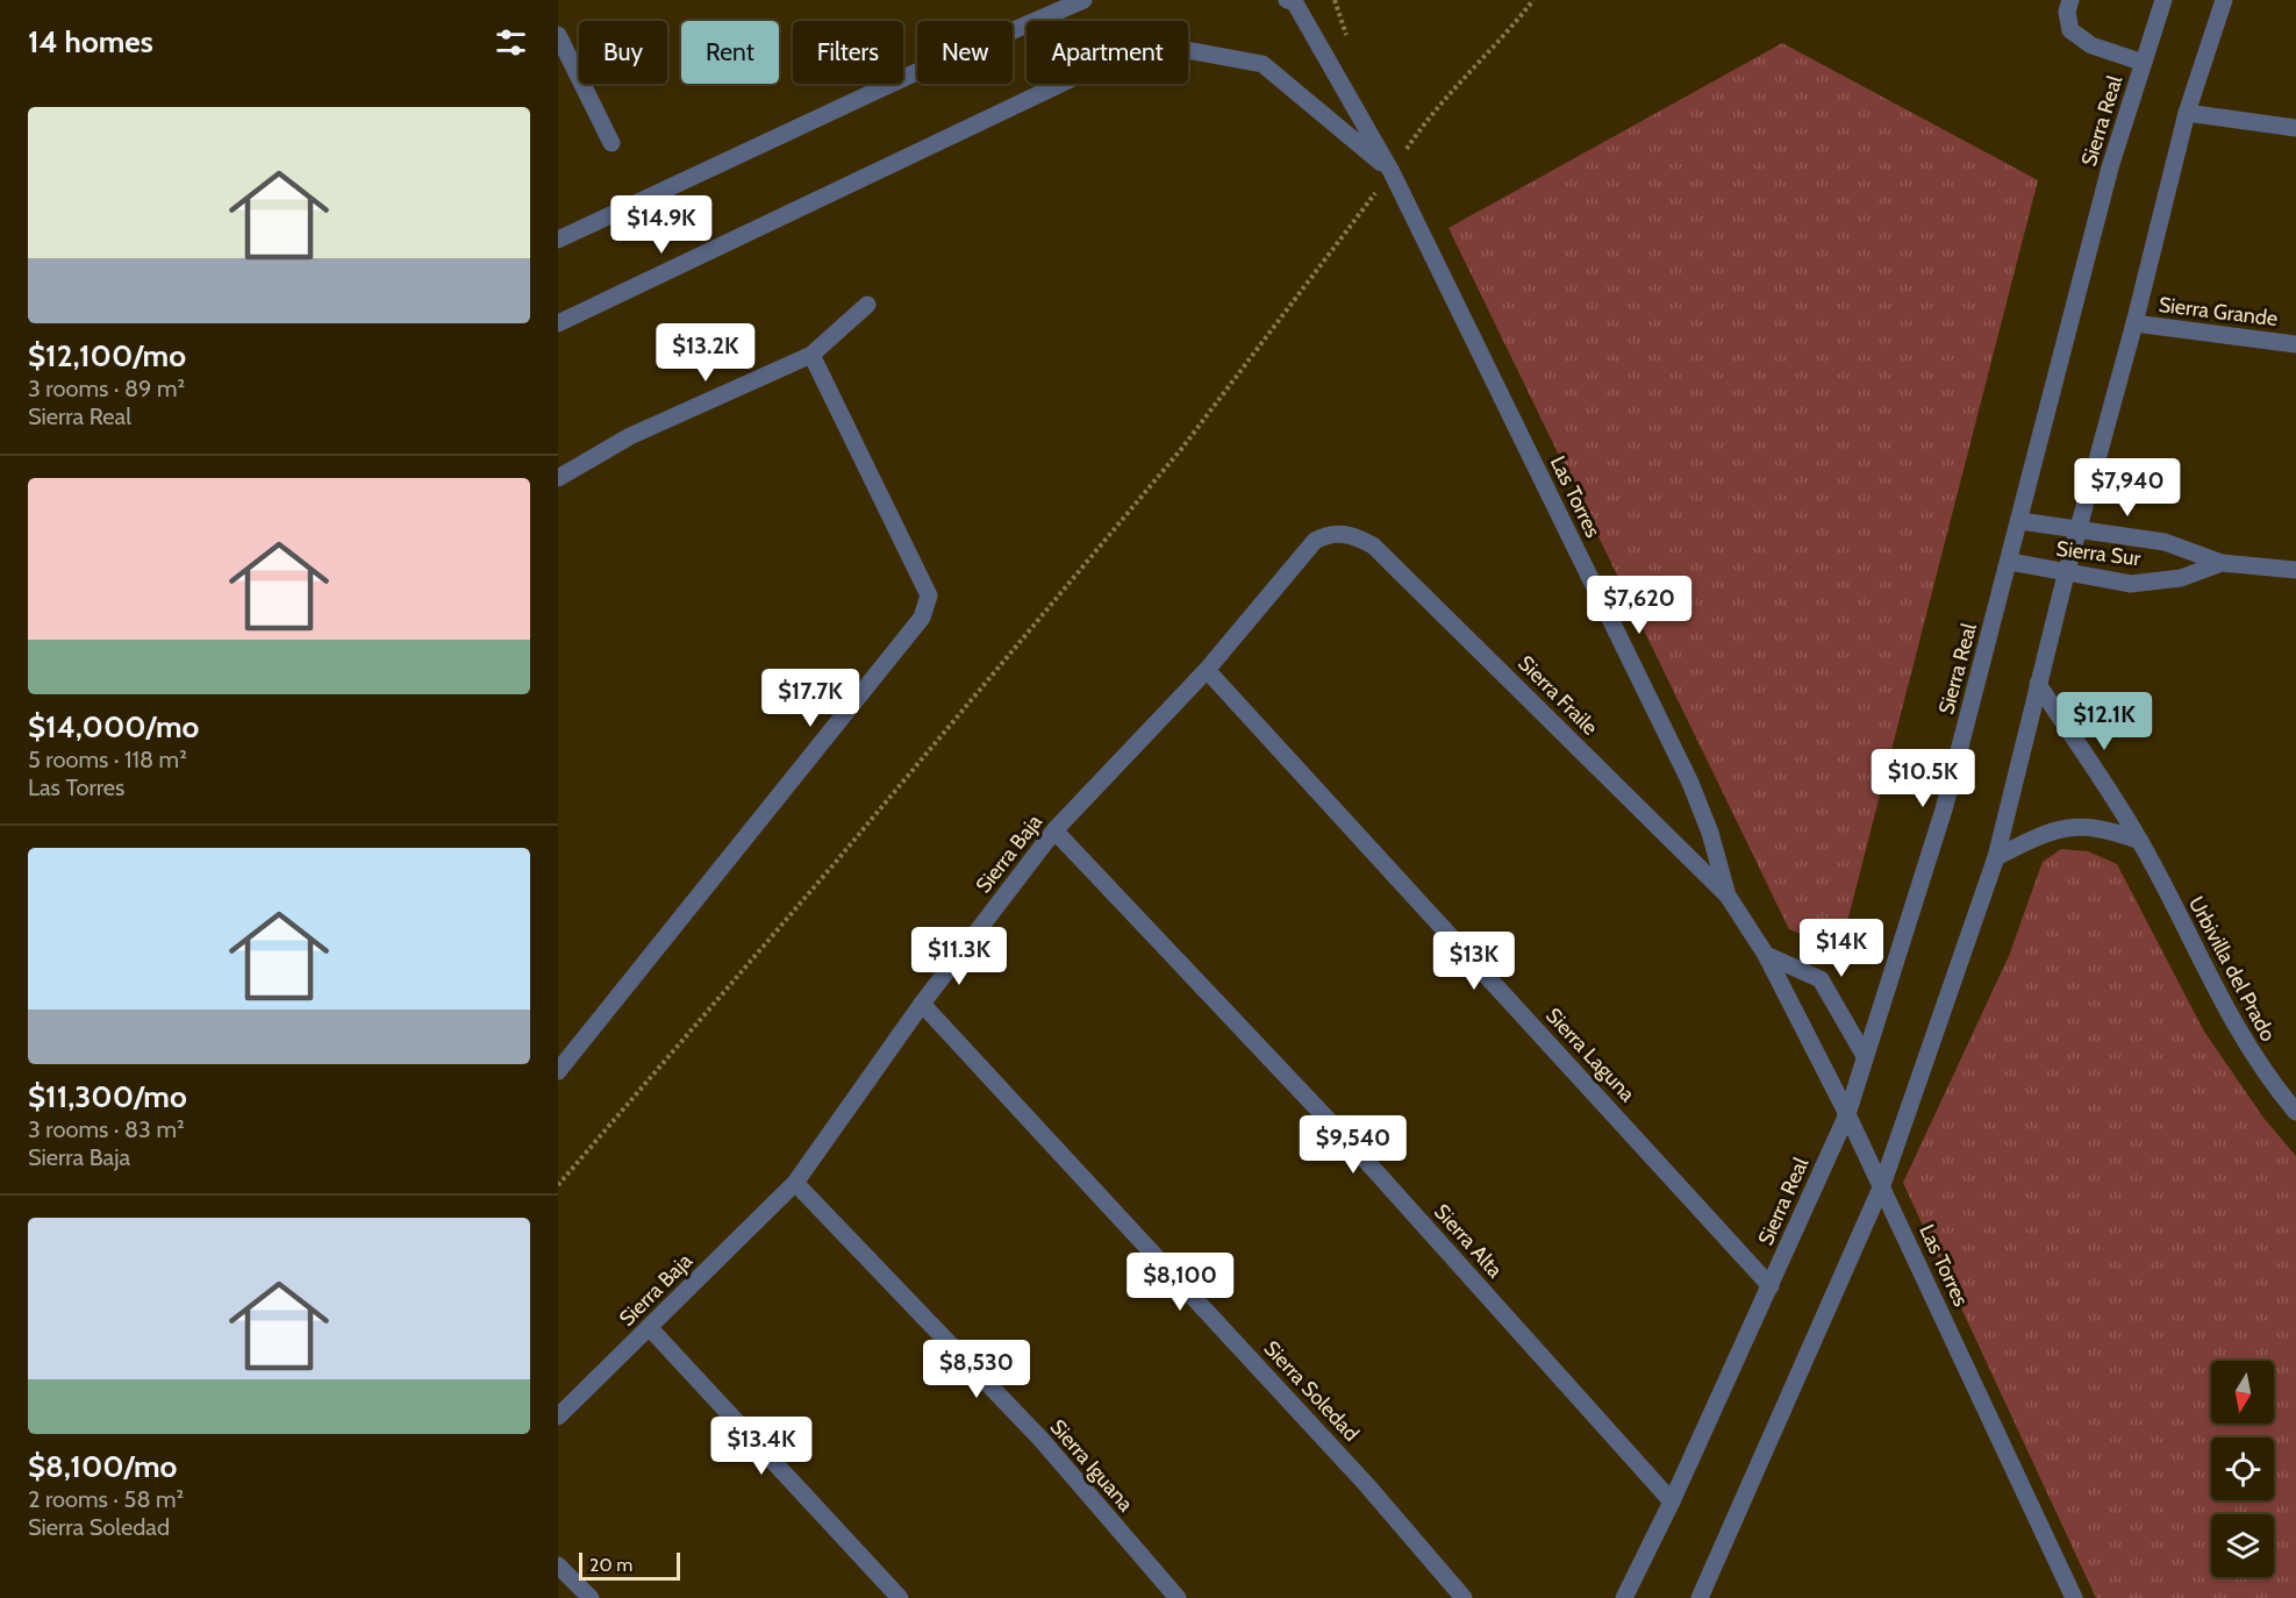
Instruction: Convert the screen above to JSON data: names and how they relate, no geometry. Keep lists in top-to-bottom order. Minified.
{"streets":{"street":["Sierra Real","Sierra Grande","Las Torres","Sierra Sur","Sierra Fraile","Sierra Baja","Urbivilla del Prado","Sierra Laguna","Sierra Alta","Sierra Soledad","Sierra Iguana"]},"crossings":[["Sierra Real","Las Torres"],["Sierra Real","Sierra Sur"],["Sierra Real","Sierra Laguna"],["Sierra Real","Sierra Alta"],["Las Torres","Sierra Fraile"],["Sierra Fraile","Sierra Baja"],["Sierra Baja","Sierra Laguna"],["Sierra Baja","Sierra Alta"],["Sierra Baja","Sierra Soledad"],["Sierra Baja","Sierra Iguana"]],"scale_bar":"20 m","north":"bottom","page":{"heading":"14 homes","chip":["Buy","Rent","Filters","New","Apartment"],"list":[{"name":"$12,100/mo","note":"3 rooms · 89 m² · Sierra Real"},{"name":"$14,000/mo","note":"5 rooms · 118 m² · Las Torres"},{"name":"$11,300/mo","note":"3 rooms · 83 m² · Sierra Baja"},{"name":"$8,100/mo","note":"2 rooms · 58 m² · Sierra Soledad"}],"price":["$14.9K","$13.2K","$7,940","$7,620","$17.7K","$12.1K","$10.5K","$14K","$11.3K","$13K","$9,540","$8,100","$8,530","$13.4K"],"scale":"20 m"}}
